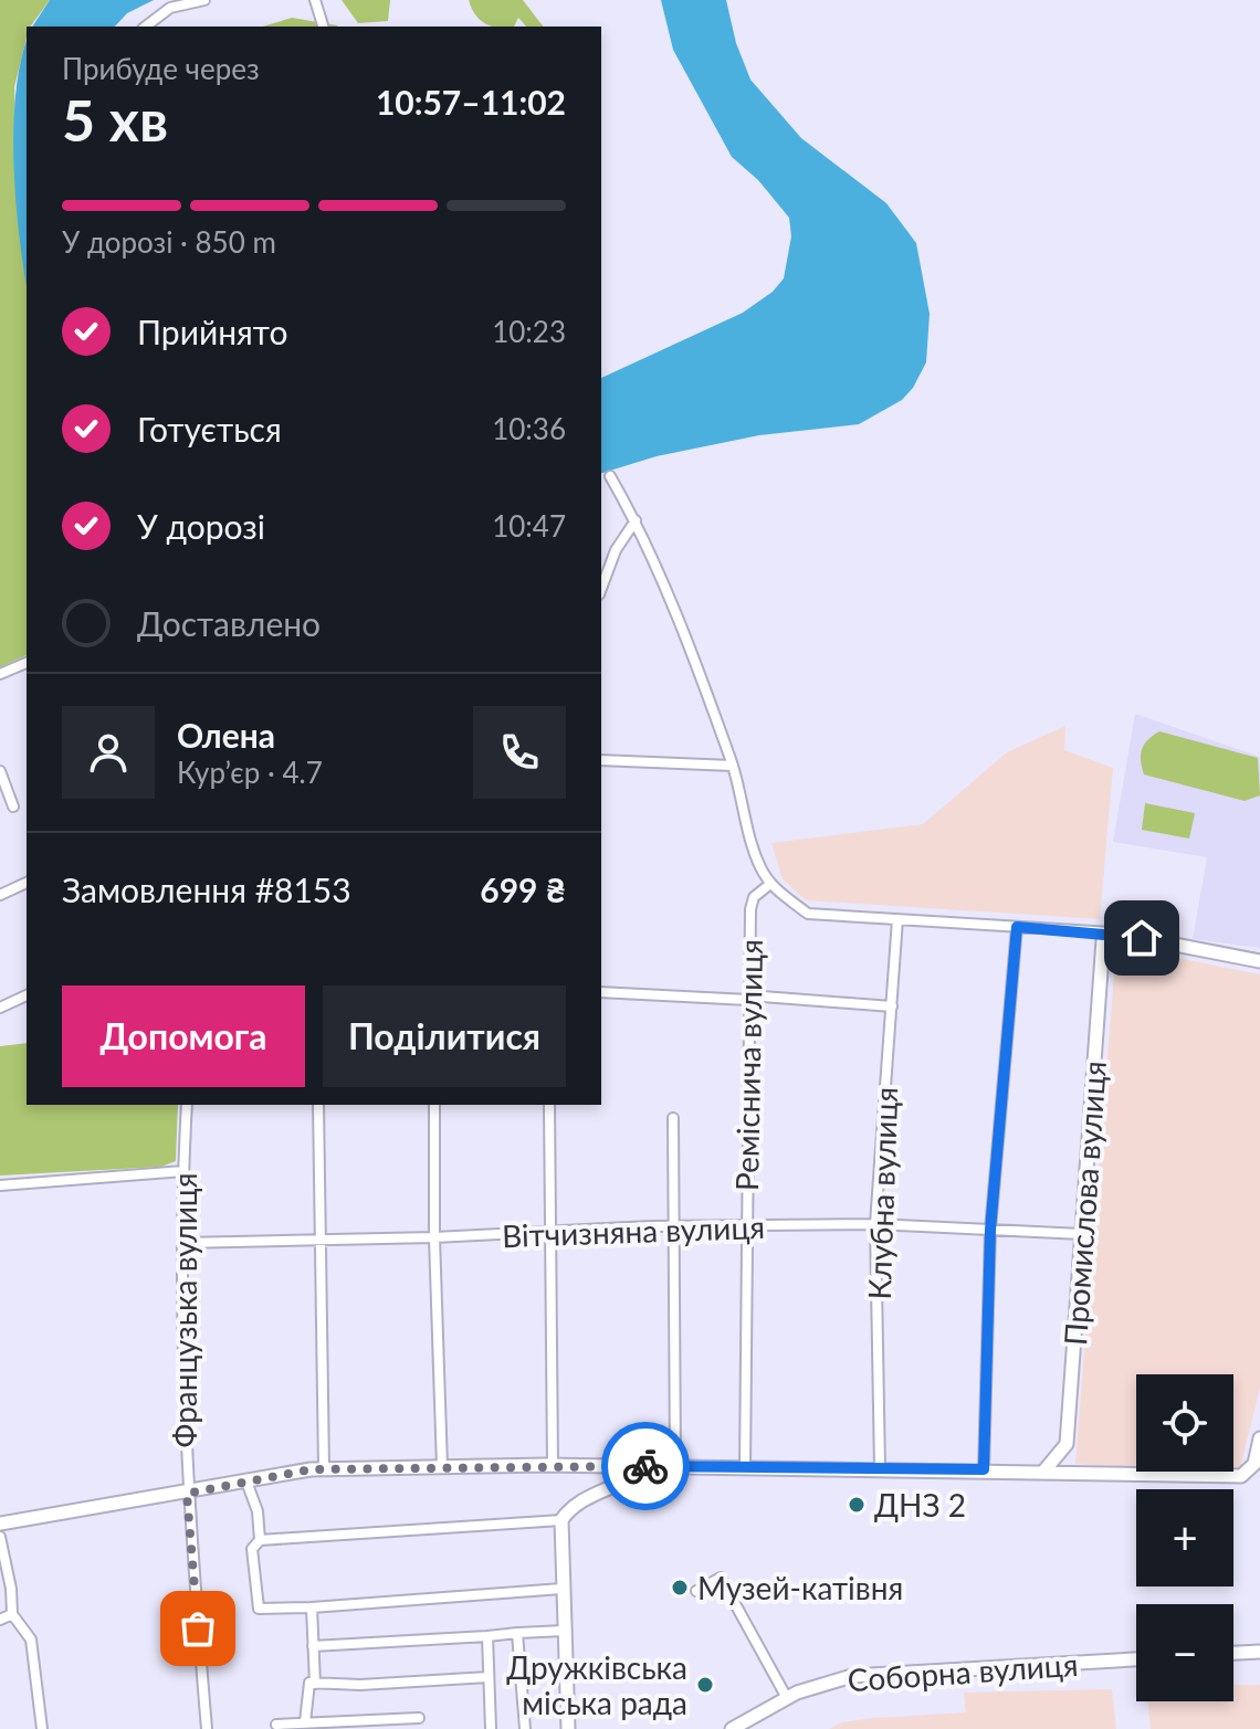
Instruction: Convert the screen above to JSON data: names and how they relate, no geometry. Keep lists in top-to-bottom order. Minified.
{"streets":{"street":["Реміснича вулиця","Клубна вулиця","Промислова вулиця","Вітчизняна вулиця","Французька вулиця","Соборна вулиця"]},"crossings":[["Реміснича вулиця","Вітчизняна вулиця"],["Клубна вулиця","Вітчизняна вулиця"],["Промислова вулиця","Вітчизняна вулиця"],["Вітчизняна вулиця","Французька вулиця"]],"places":["ДНЗ 2","Музей-катівня","Дружківська міська рада"],"page":{"heading":["5 хв","Прибуде через","10:57–11:02"],"panel":["Олена","Кур’єр · 4.7","Замовлення #8153","699 ₴"],"bar":"У дорозі · 850 m","list":[["Прийнято","10:23"],["Готується","10:36"],["У дорозі","10:47"],"Доставлено"],"buttons":["Допомога","Поділитися"],"map_buttons":["+","−"]}}
